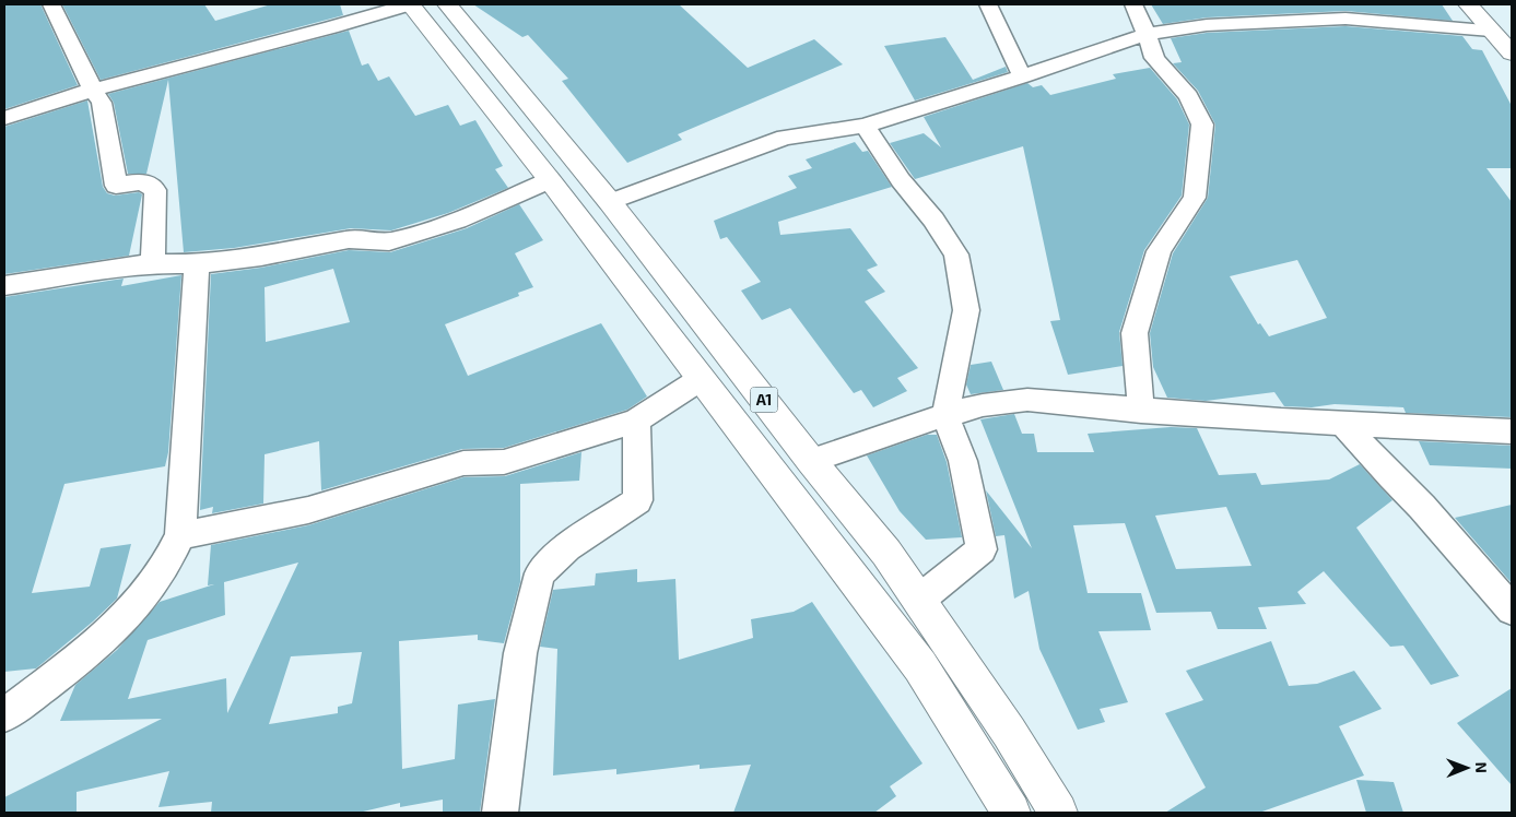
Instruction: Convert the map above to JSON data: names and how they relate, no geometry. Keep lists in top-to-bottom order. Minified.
{"streets":{"main road":["A1"]},"north":"right"}
